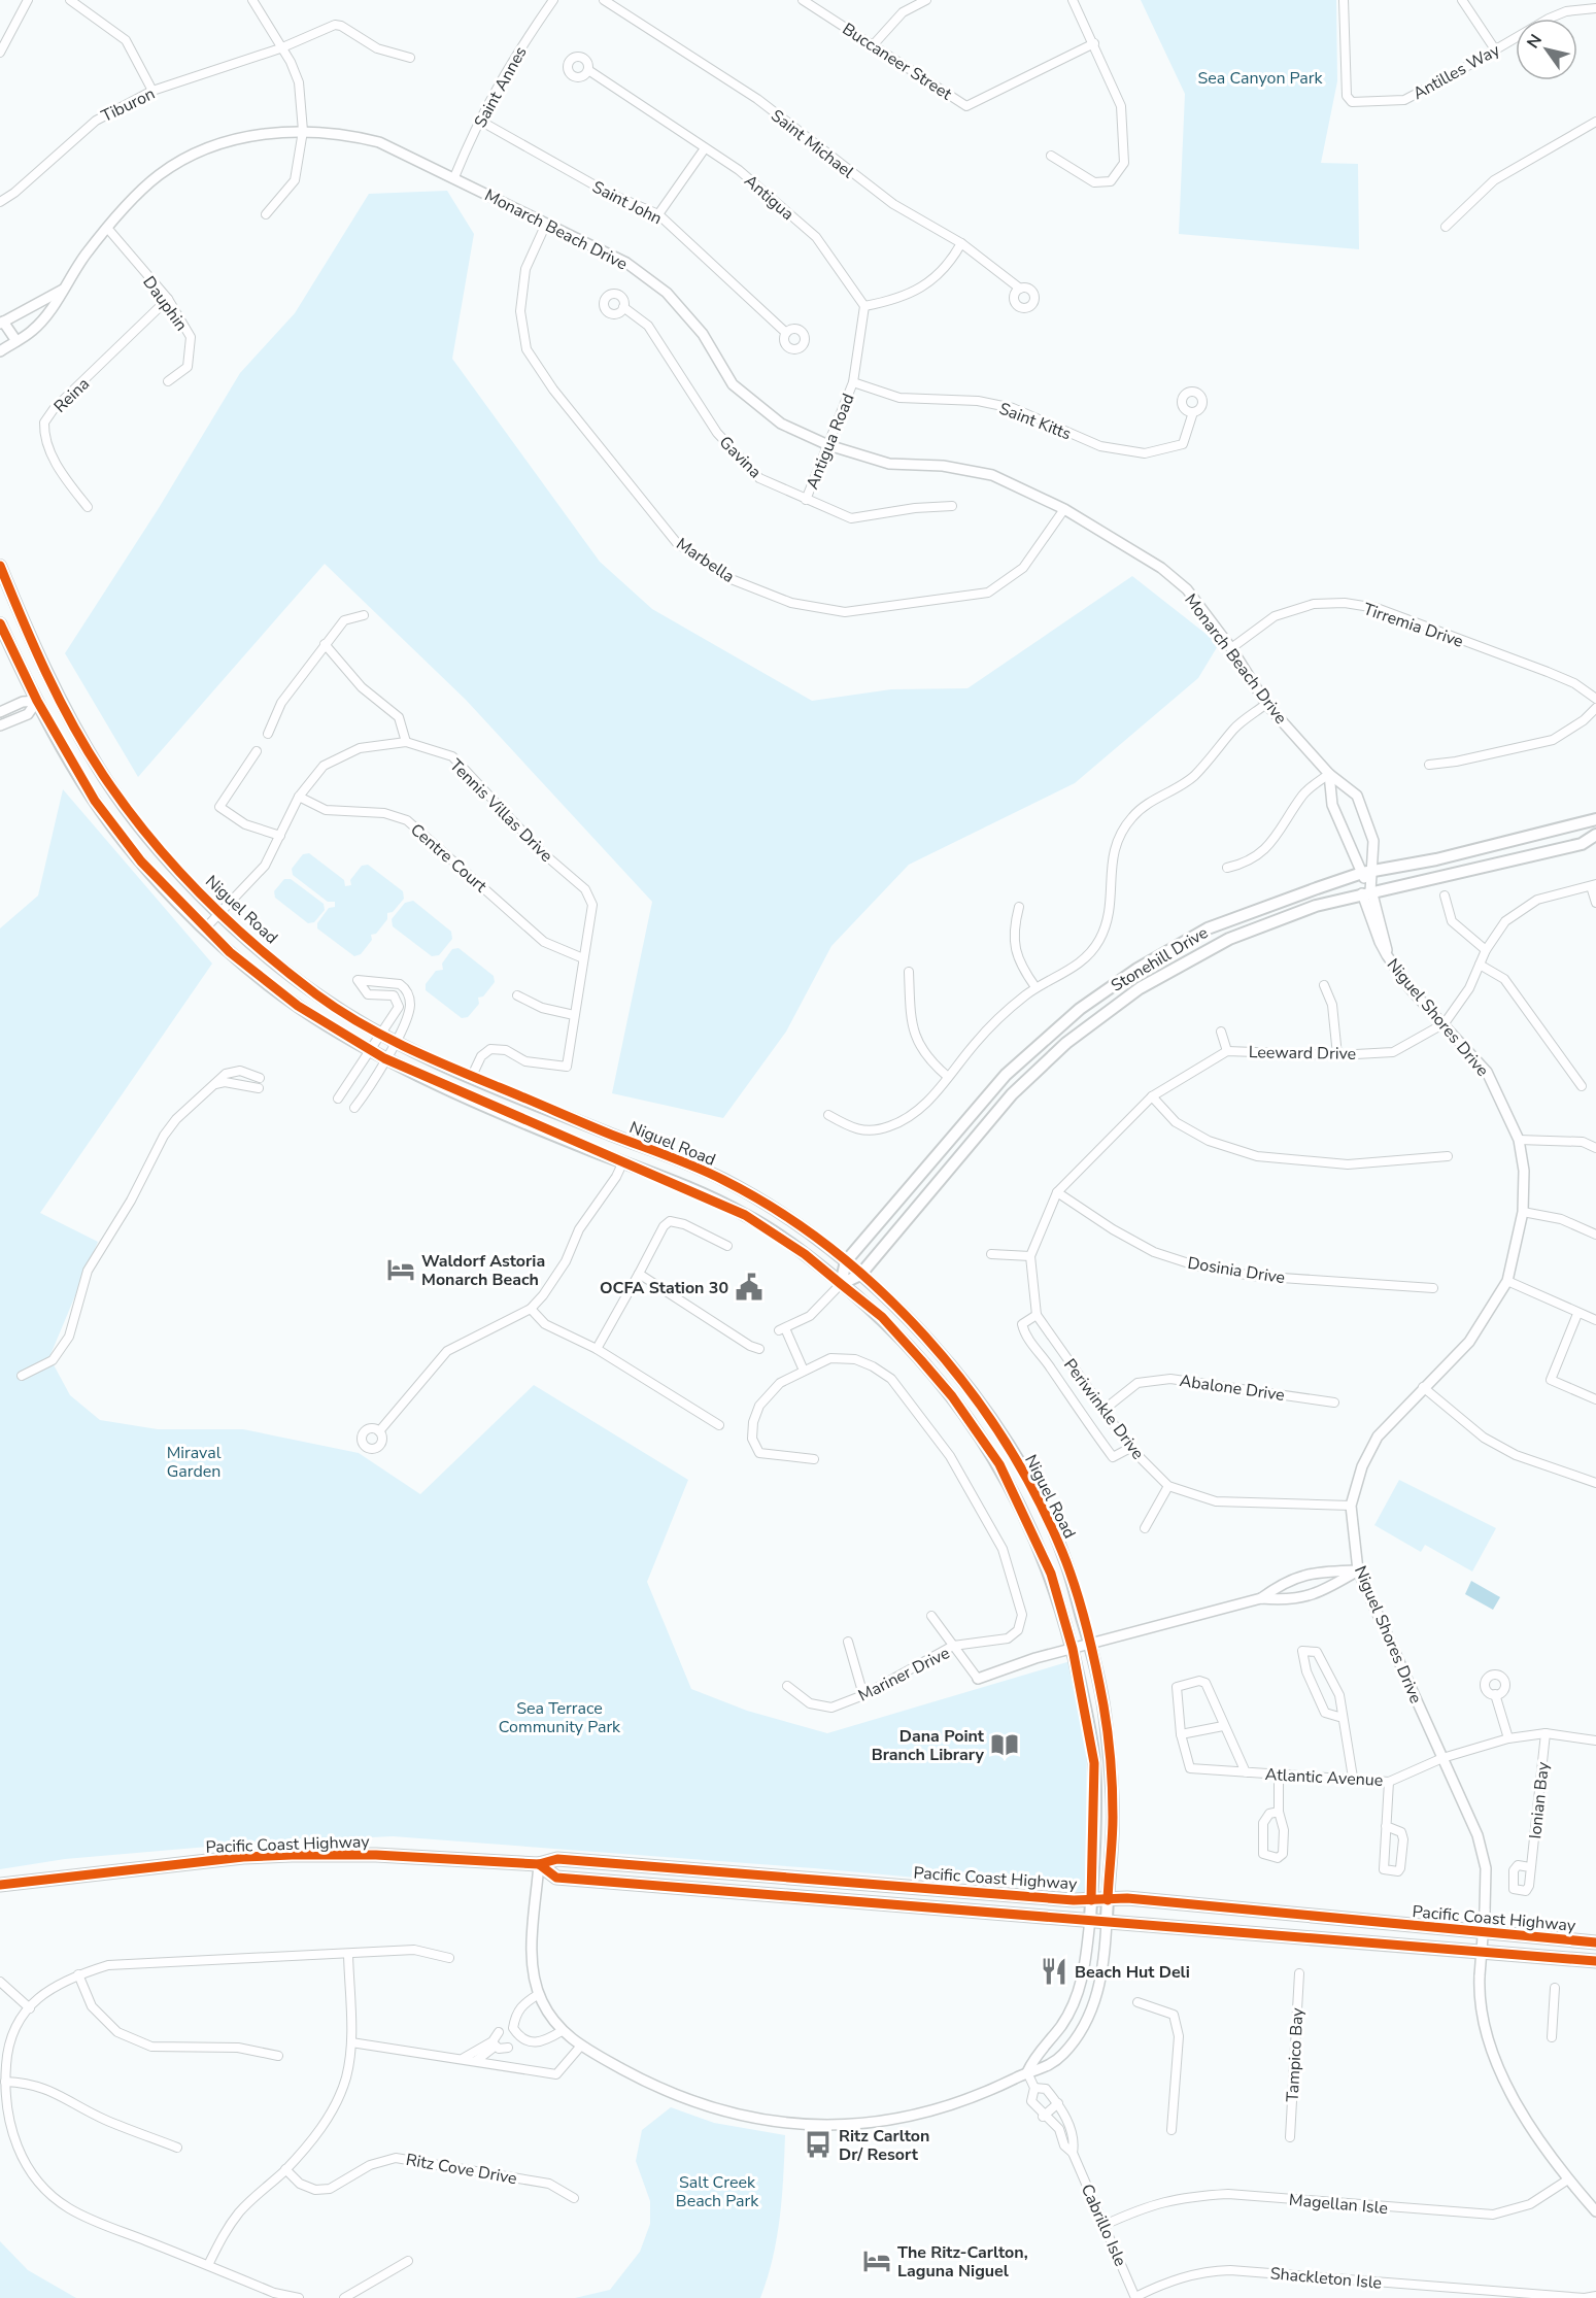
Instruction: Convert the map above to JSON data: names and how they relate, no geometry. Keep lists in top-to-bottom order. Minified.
{"streets":{"highway":["Pacific Coast Highway"],"main road":["Niguel Road","Stonehill Drive"],"street":["Buccaneer Street","Antilles Way","Saint Annes","Tiburon","Saint Michael","Antigua","Saint John","Monarch Beach Drive","Dauphin","Reina","Saint Kitts","Antigua Road","Gavina","Marbella","Tirremia Drive","Tennis Villas Drive","Centre Court","Niguel Shores Drive","Leeward Drive","Dosinia Drive","Abalone Drive","Periwinkle Drive","Mariner Drive","Atlantic Avenue","Ionian Bay","Tampico Bay","Ritz Cove Drive","Magellan Isle","Cabrillo Isle","Shackleton Isle"]},"crossings":[["Saint Annes","Saint John"],["Saint Annes","Monarch Beach Drive"],["Monarch Beach Drive","Dauphin"],["Monarch Beach Drive","Antigua Road"],["Monarch Beach Drive","Marbella"],["Monarch Beach Drive","Tirremia Drive"],["Monarch Beach Drive","Stonehill Drive"],["Monarch Beach Drive","Niguel Shores Drive"],["Dauphin","Reina"],["Saint Kitts","Antigua Road"],["Antigua Road","Gavina"],["Tennis Villas Drive","Centre Court"],["Tennis Villas Drive","Niguel Road"],["Niguel Road","Stonehill Drive"],["Niguel Road","Mariner Drive"],["Niguel Road","Pacific Coast Highway"],["Niguel Shores Drive","Leeward Drive"],["Niguel Shores Drive","Periwinkle Drive"],["Niguel Shores Drive","Mariner Drive"],["Niguel Shores Drive","Atlantic Avenue"],["Niguel Shores Drive","Magellan Isle"],["Leeward Drive","Dosinia Drive"],["Leeward Drive","Periwinkle Drive"],["Abalone Drive","Periwinkle Drive"],["Atlantic Avenue","Ionian Bay"],["Magellan Isle","Cabrillo Isle"],["Cabrillo Isle","Shackleton Isle"]],"parks":["Sea Canyon Park","Miraval Garden","Sea Terrace Community Park","Salt Creek Beach Park"],"places":{"hotel":["Waldorf Astoria Monarch Beach","The Ritz-Carlton, Laguna Niguel"],"public building":["OCFA Station 30"],"library":["Dana Point Branch Library"],"restaurant":["Beach Hut Deli"],"bus stop":["Ritz Carlton Dr/ Resort"]},"north":"top left"}
